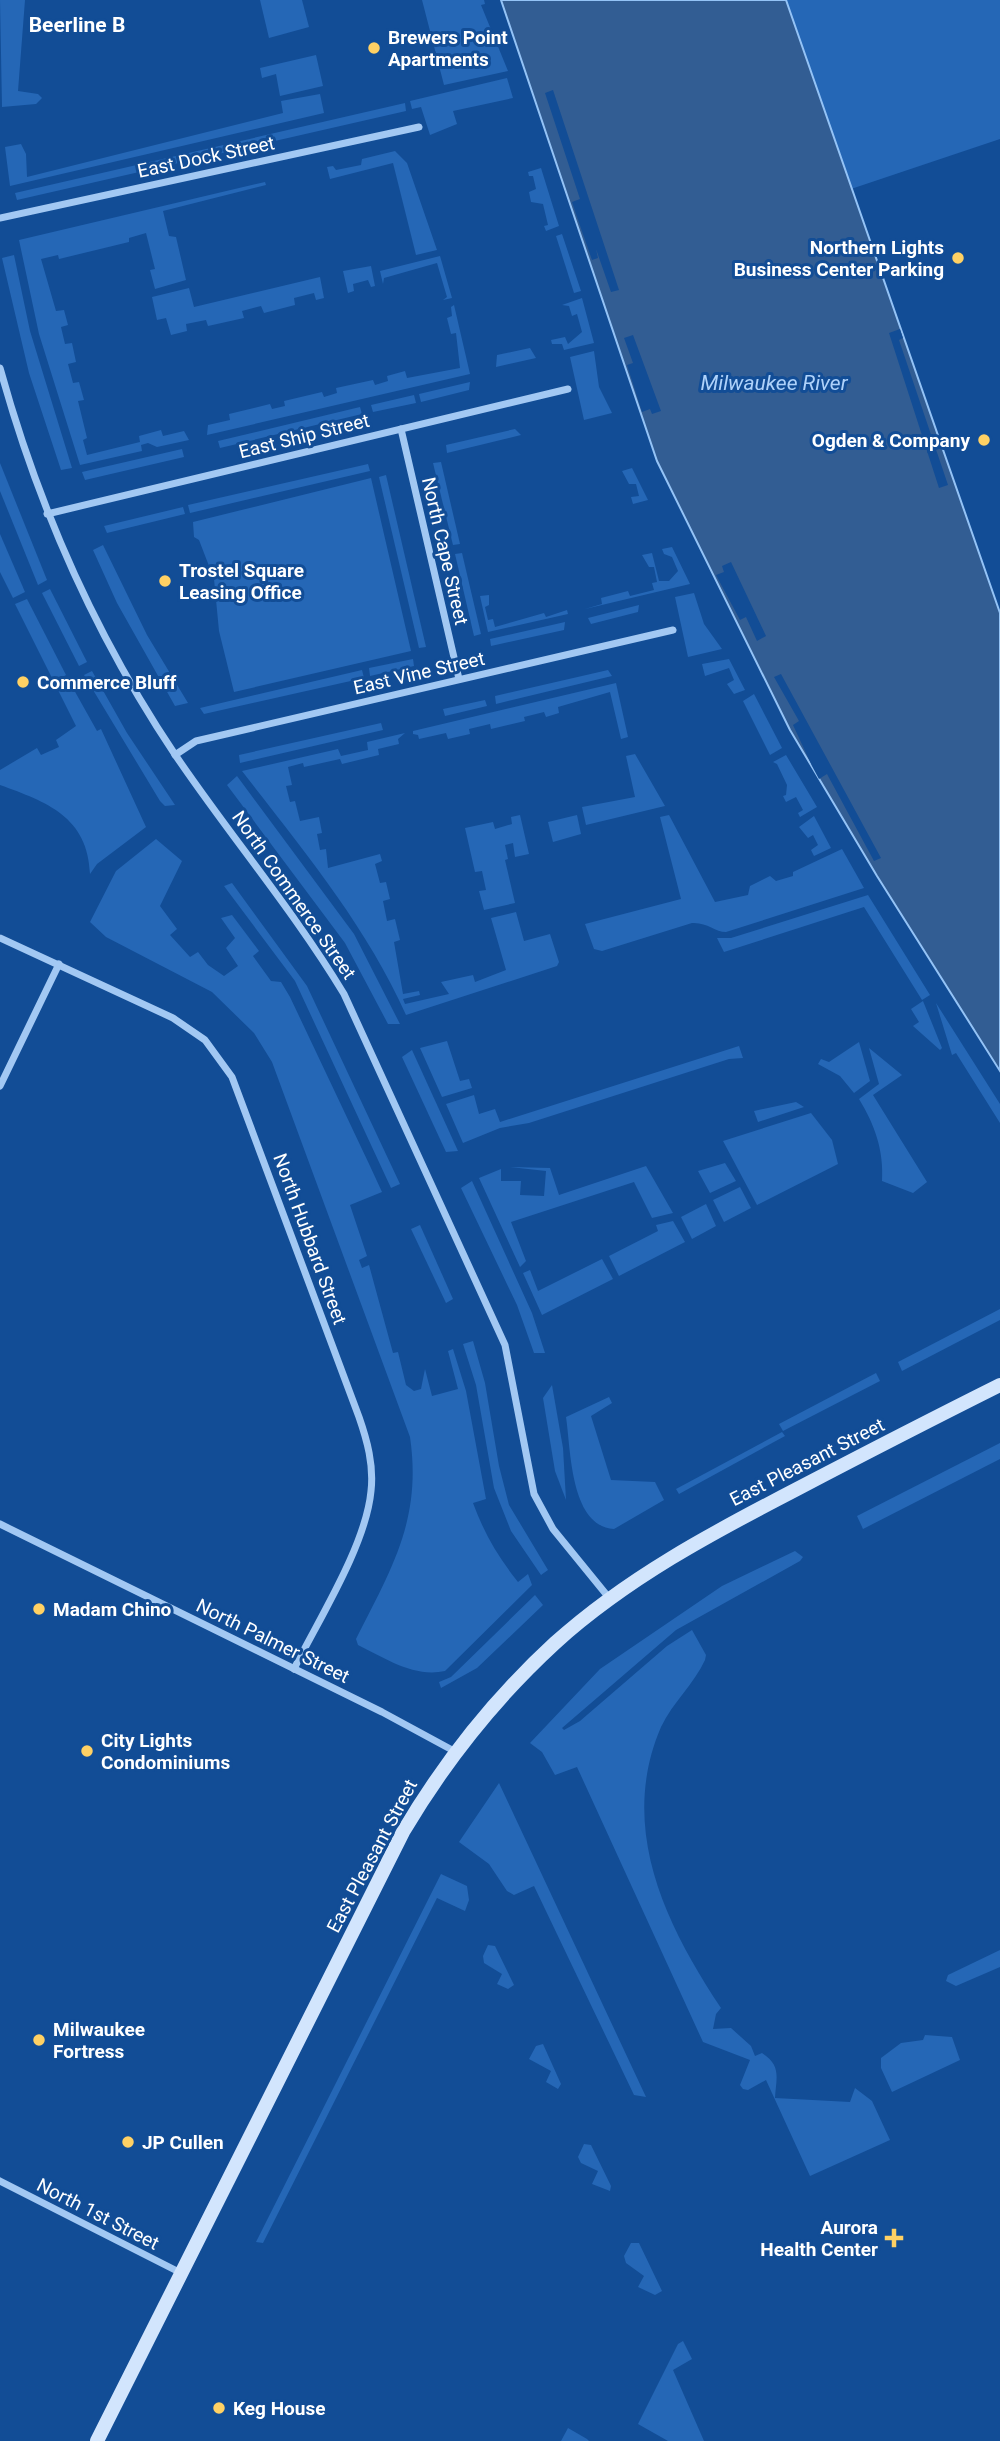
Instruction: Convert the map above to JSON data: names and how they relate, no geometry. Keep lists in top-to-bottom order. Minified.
{"streets":{"street":["East Dock Street","East Ship Street","North Cape Street","East Vine Street","North Commerce Street","North Hubbard Street","East Pleasant Street","North Palmer Street","North 1st Street"]},"crossings":[["East Ship Street","North Cape Street"],["East Ship Street","North Commerce Street"],["North Cape Street","East Vine Street"],["East Vine Street","North Commerce Street"],["North Commerce Street","East Pleasant Street"],["North Hubbard Street","North Palmer Street"],["East Pleasant Street","North Palmer Street"],["East Pleasant Street","North 1st Street"]],"districts":["Beerline B"],"water":["Milwaukee River"],"places":{"other":["Brewers Point Apartments","Northern Lights Business Center Parking","Ogden & Company","Trostel Square Leasing Office","Commerce Bluff","Madam Chino","City Lights Condominiums","Milwaukee Fortress","JP Cullen","Keg House"],"health":["Aurora Health Center"]}}
